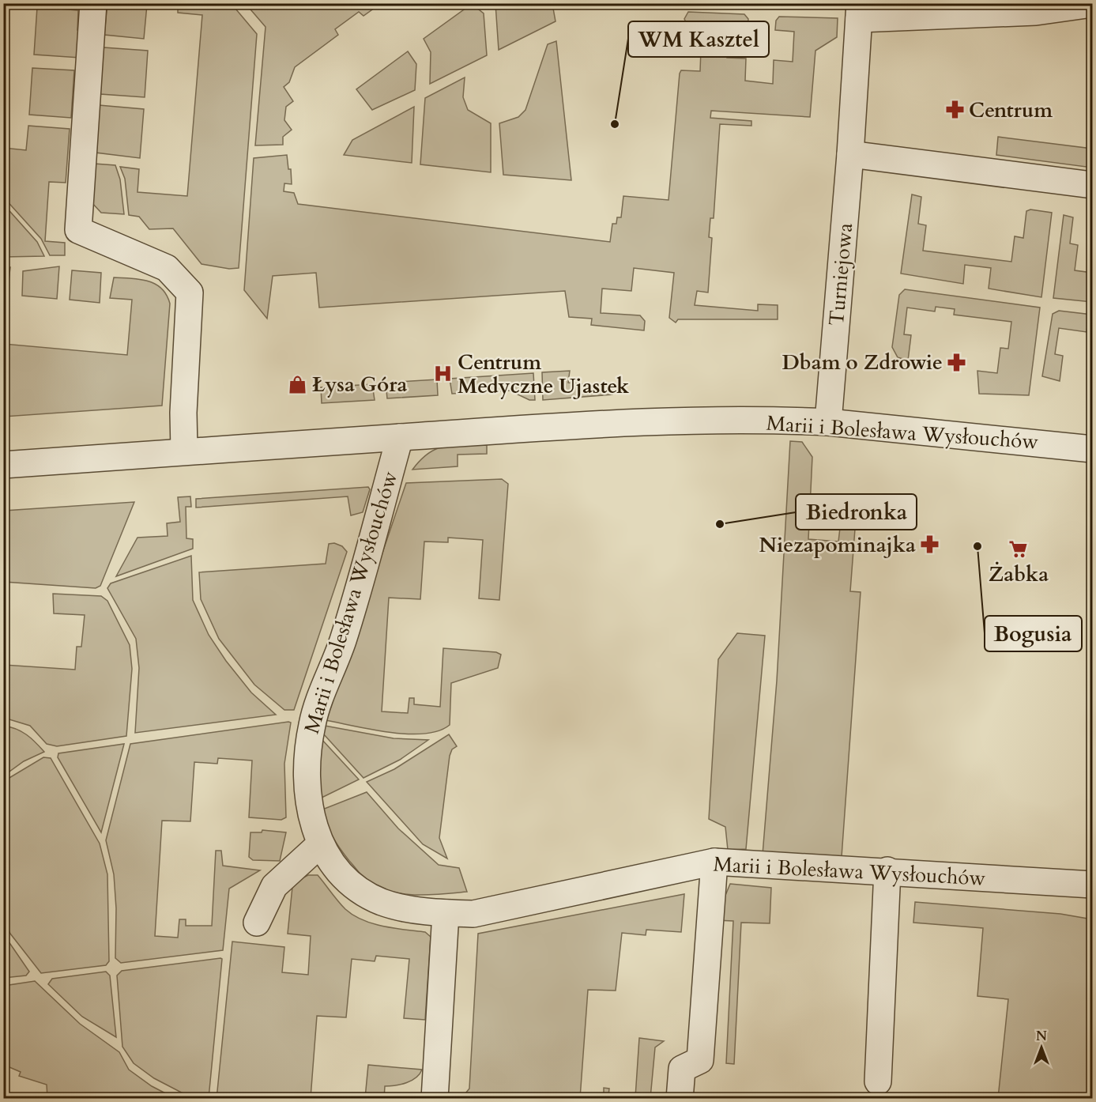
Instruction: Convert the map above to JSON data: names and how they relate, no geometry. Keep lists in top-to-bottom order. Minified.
{"streets":{"street":["Turniejowa","Marii i Bolesława Wysłouchów"]},"crossings":[["Turniejowa","Marii i Bolesława Wysłouchów"]],"places":{"pharmacy":["Centrum","Dbam o Zdrowie","Niezapominajka"],"other":["WM Kasztel","Biedronka","Bogusia"],"hospital":["Centrum Medyczne Ujastek"],"shop":["Łysa Góra"],"supermarket":["Żabka"]},"north":"top"}
